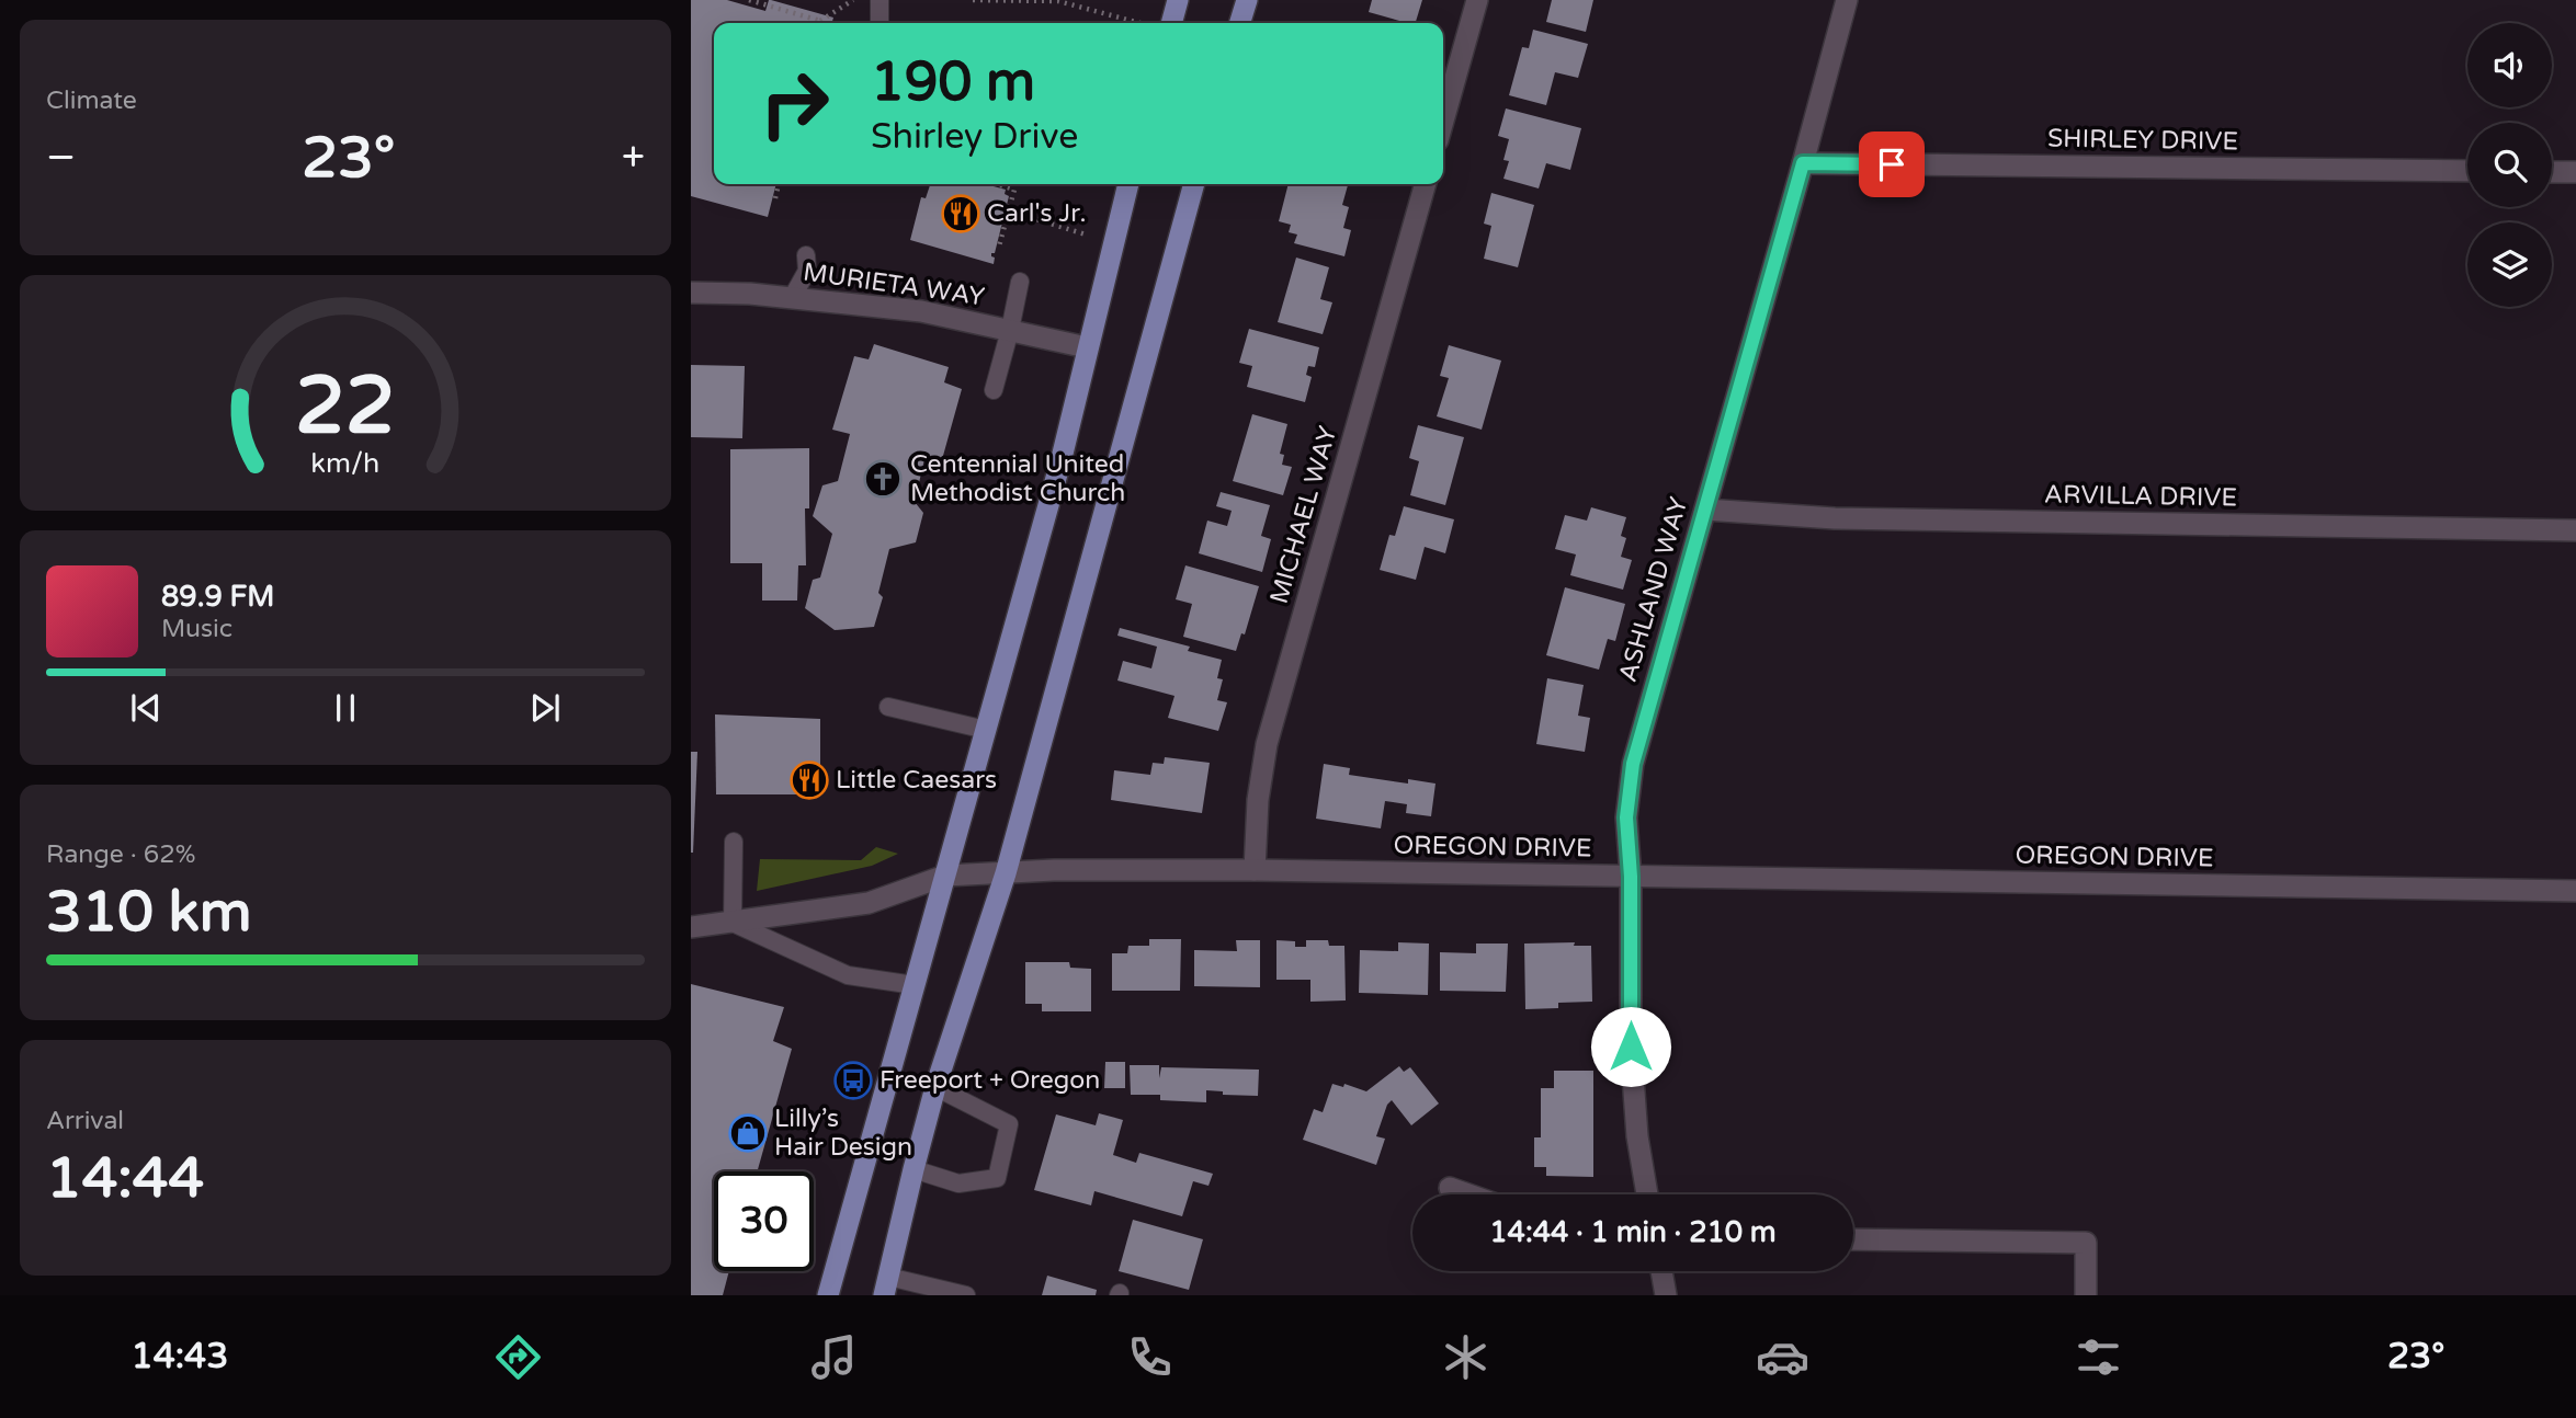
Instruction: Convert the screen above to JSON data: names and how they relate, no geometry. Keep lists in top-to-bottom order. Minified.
{"streets":{"street":["SHIRLEY DRIVE","MURIETA WAY","ARVILLA DRIVE","MICHAEL WAY","ASHLAND WAY","OREGON DRIVE"]},"crossings":[["SHIRLEY DRIVE","ASHLAND WAY"],["ARVILLA DRIVE","ASHLAND WAY"],["MICHAEL WAY","OREGON DRIVE"],["ASHLAND WAY","OREGON DRIVE"]],"places":{"restaurant":["Carl's Jr.","Little Caesars"],"church":["Centennial United Methodist Church"],"bus stop":["Freeport + Oregon"],"shop":["Lilly’s Hair Design"]},"page":{"tile":["Climate",["Range · 62%","310 km"],["Arrival","14:44"]],"turn":["190 m","Shirley Drive"],"heat":["−","23°","+"],"song":["89.9 FM","Music"],"limit":"30","trip":"14:44 · 1 min · 210 m","tabs":["14:43","23°"],"gauge":["22","km/h"]}}
